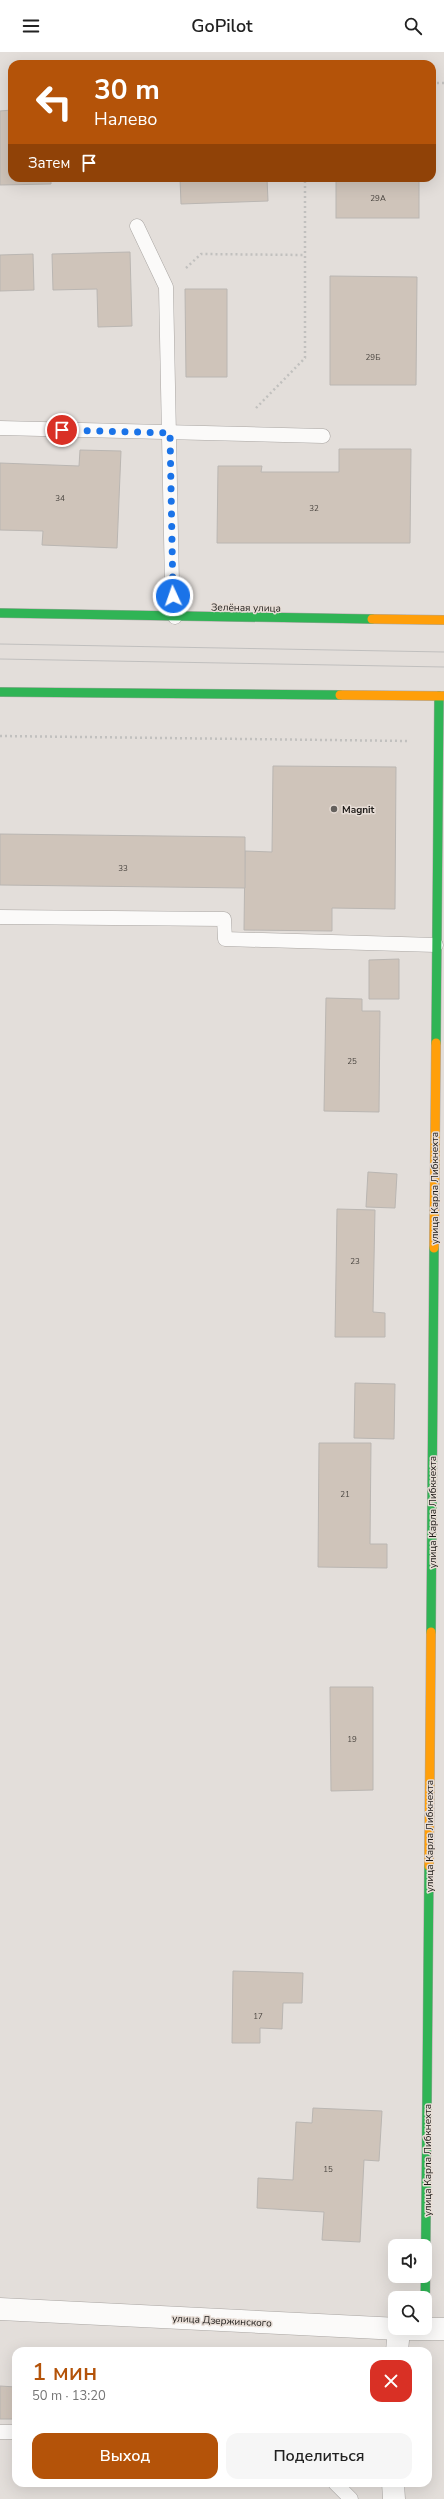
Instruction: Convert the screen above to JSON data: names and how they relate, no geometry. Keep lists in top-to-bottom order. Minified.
{"streets":{"street":["Зелёная улица","улица Карла Либкнехта","улица Дзержинского"]},"places":["Magnit"],"house_numbers":["29А","29Б","34","32","33","25","23","21","19","17","15"],"page":{"header":"GoPilot","turn":["30 m","Налево"],"then":"Затем","heading":["1 мин","50 m · 13:20"],"buttons":["Выход","Поделиться"]}}
